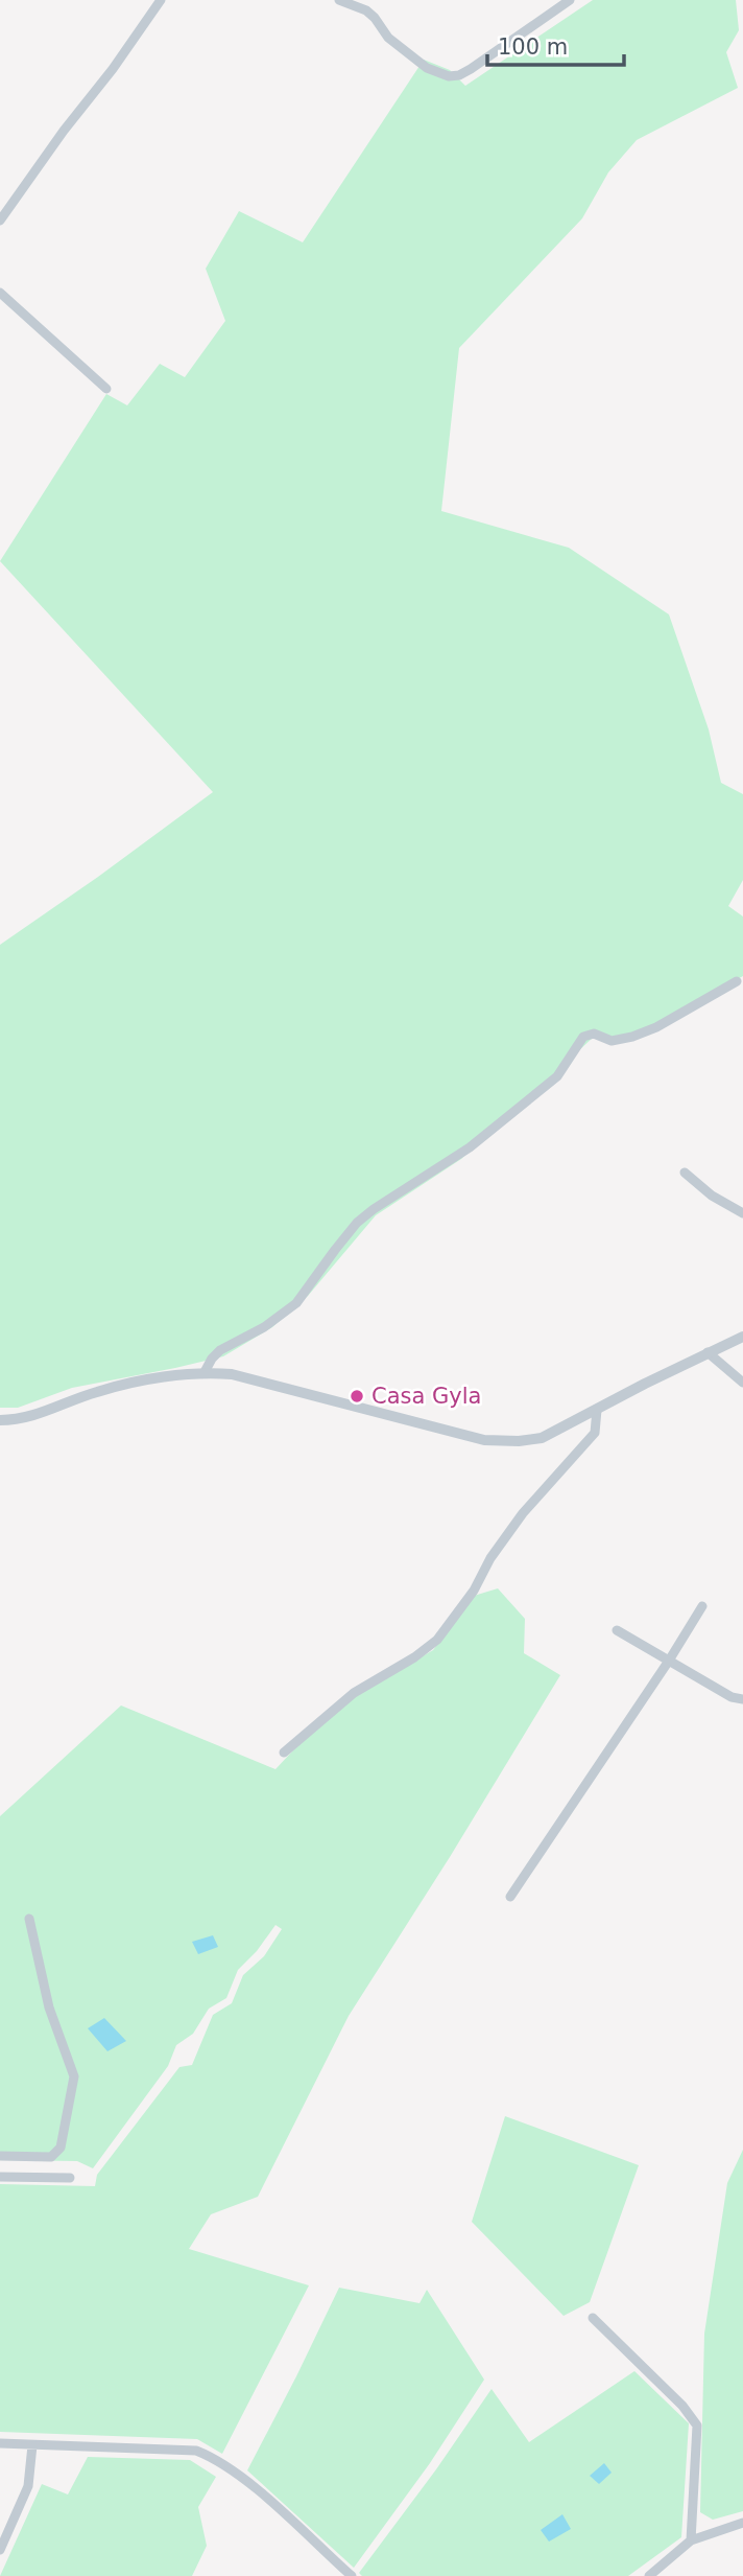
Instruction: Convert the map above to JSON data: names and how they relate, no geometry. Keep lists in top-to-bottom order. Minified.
{"places":["Casa Gyla"],"scale_bar":"100 m"}
